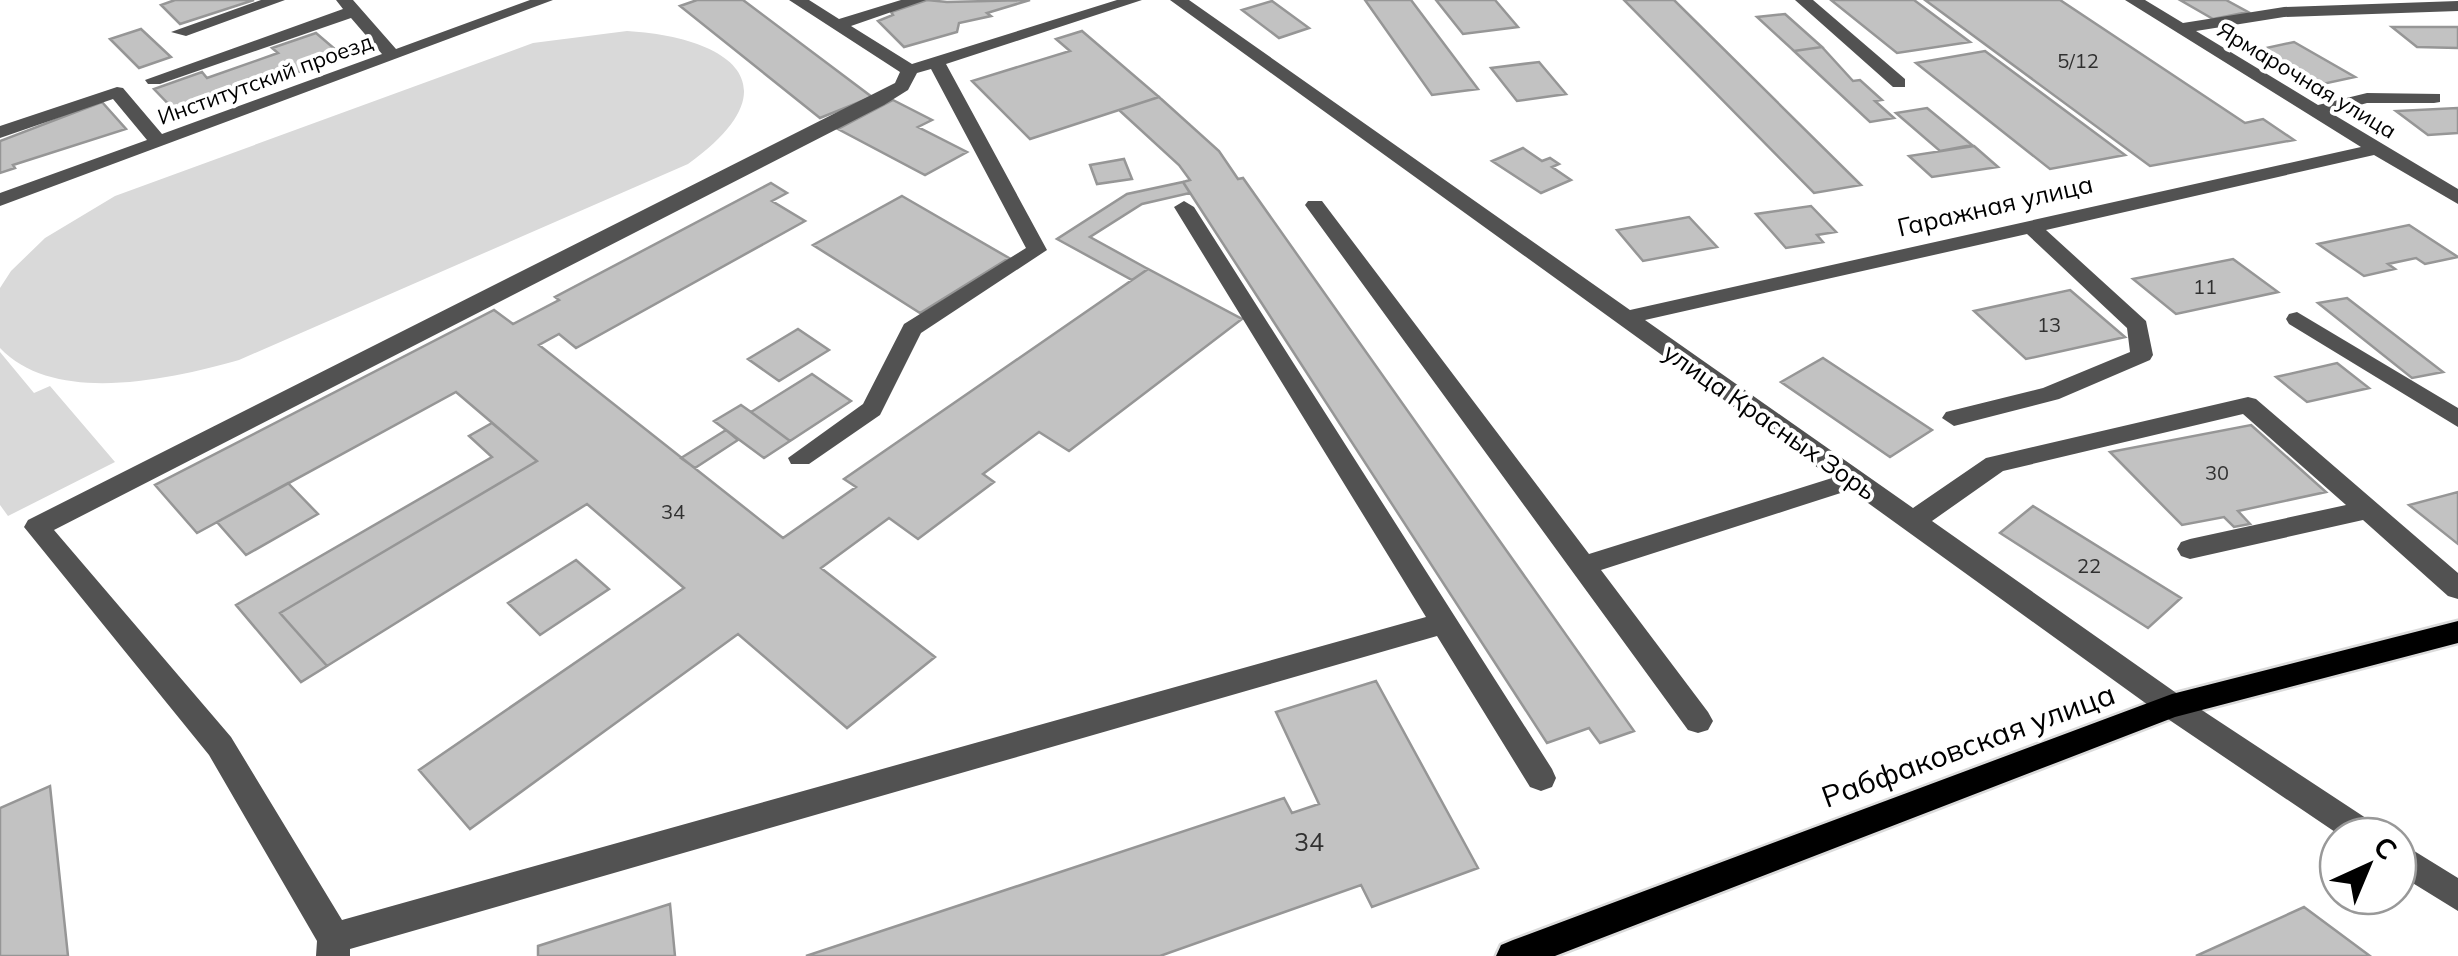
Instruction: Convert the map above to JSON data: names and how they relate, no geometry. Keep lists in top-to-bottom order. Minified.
{"streets":{"main road":["Рабфаковская улица"],"street":["Институтский проезд","Ярмарочная улица","Гаражная улица","улица Красных Зорь"]},"crossings":[["Ярмарочная улица","Гаражная улица"],["Гаражная улица","улица Красных Зорь"],["улица Красных Зорь","Рабфаковская улица"]],"house_numbers":["5/12","11","13","30","34","22","34"],"north":"top right"}
